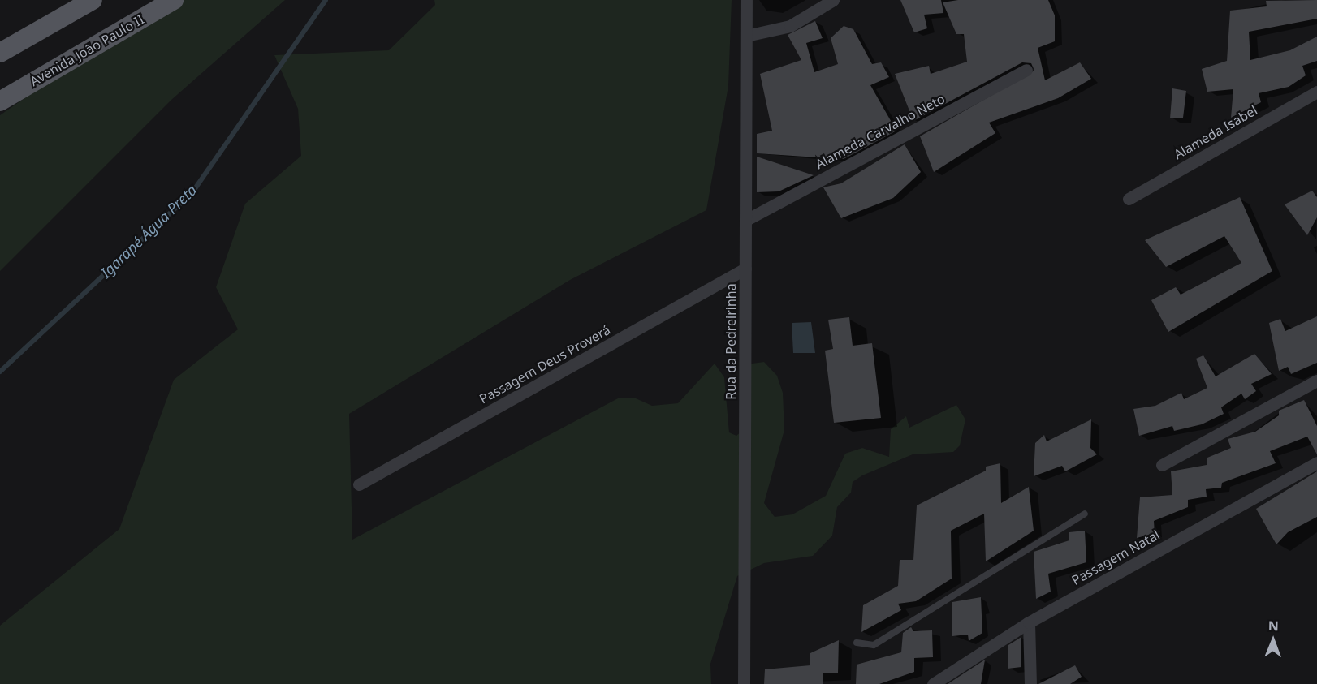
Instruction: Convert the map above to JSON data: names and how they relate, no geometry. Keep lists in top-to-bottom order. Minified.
{"streets":{"main road":["Avenida João Paulo II"],"street":["Alameda Carvalho Neto","Alameda Isabel","Rua da Pedreirinha","Passagem Deus Proverá","Passagem Natal"]},"crossings":[["Alameda Carvalho Neto","Rua da Pedreirinha"],["Rua da Pedreirinha","Passagem Deus Proverá"]],"water":["Igarapé Água Preta"],"north":"top"}
